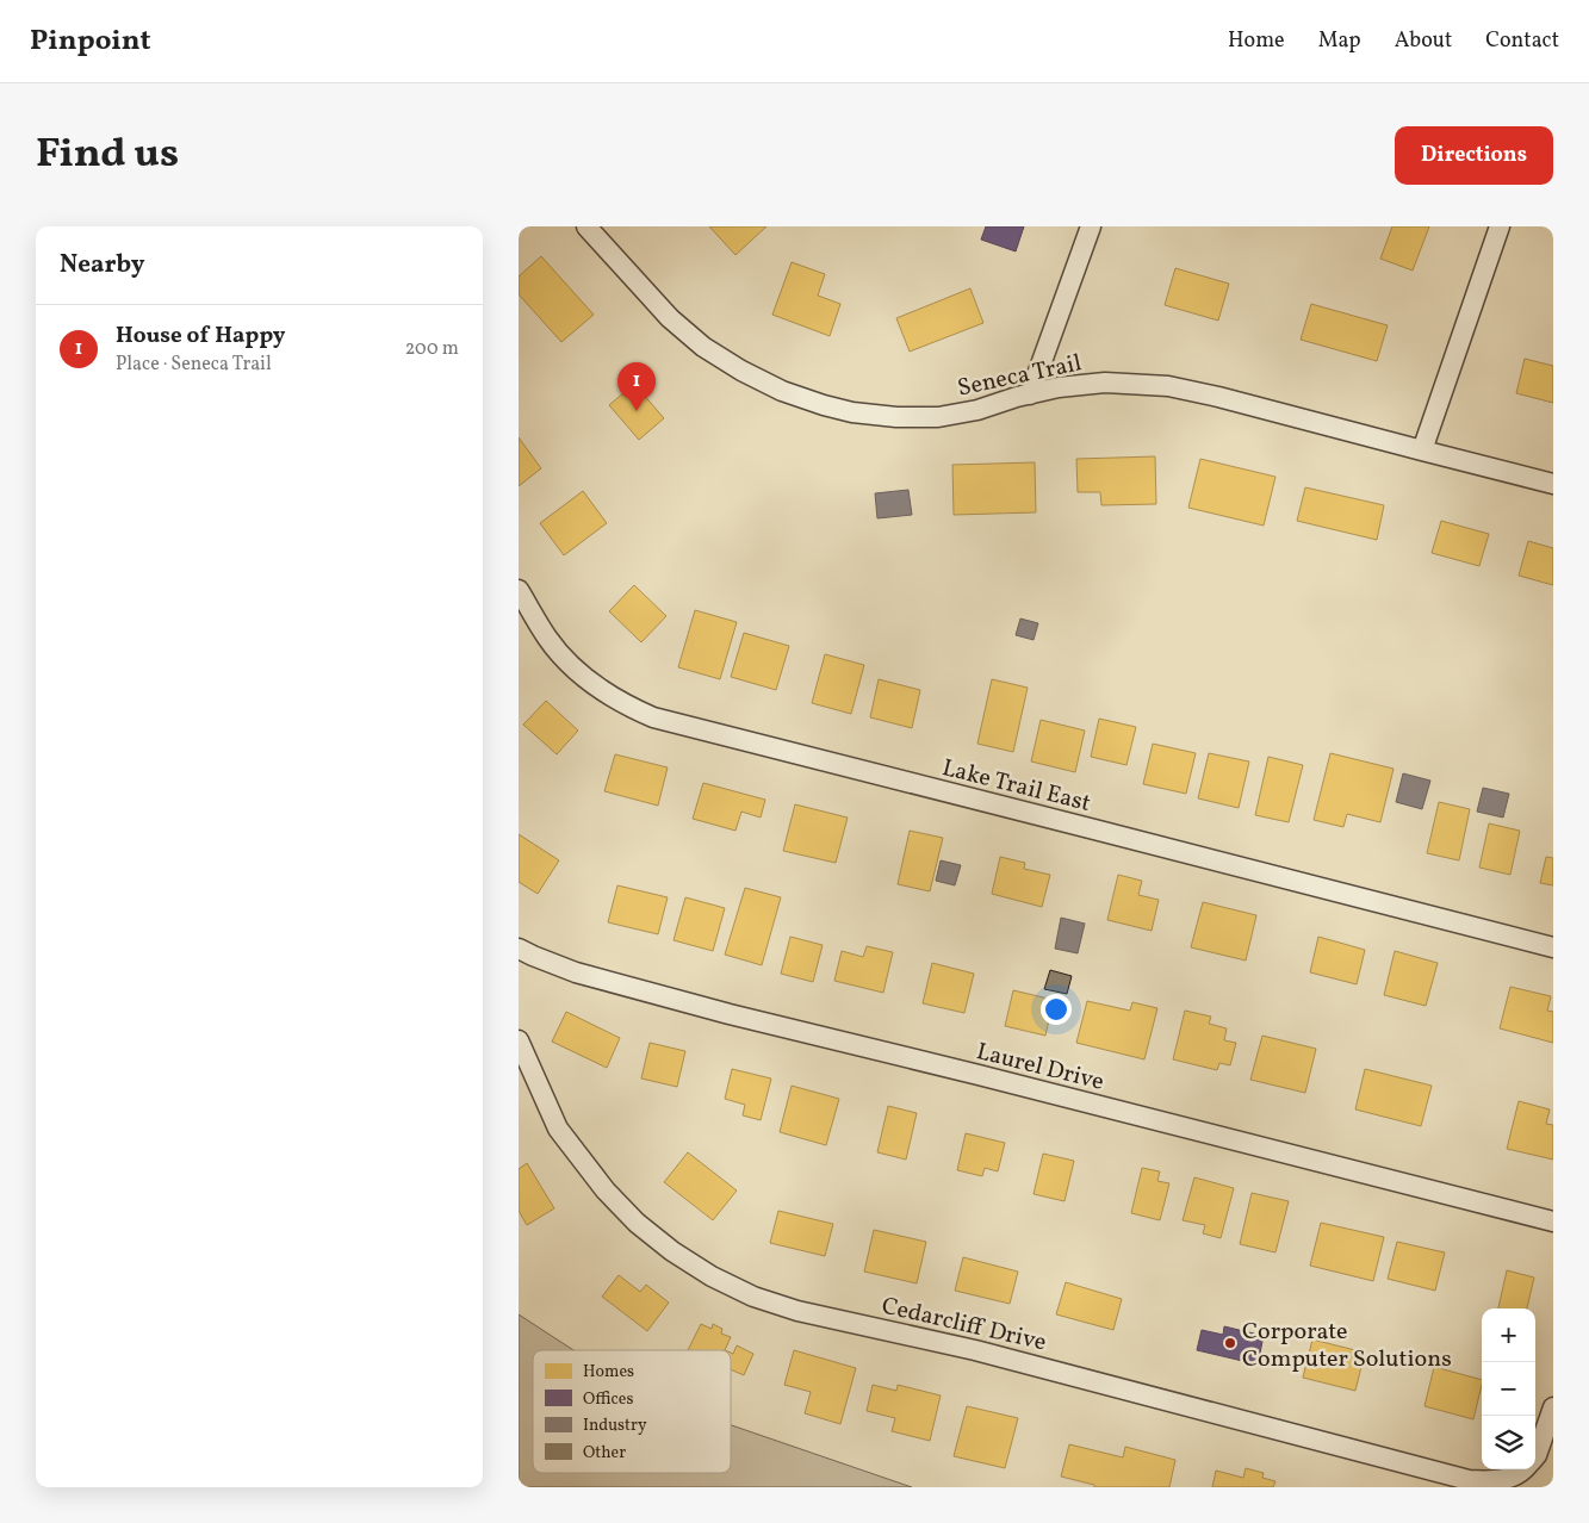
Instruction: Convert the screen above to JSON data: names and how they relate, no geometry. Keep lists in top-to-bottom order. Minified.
{"streets":{"street":["Seneca Trail","Lake Trail East","Laurel Drive","Cedarcliff Drive"]},"places":["Corporate Computer Solutions"],"legend":["Homes","Offices","Industry","Other"],"page":{"header":"Pinpoint","nav":["Home","Map","About","Contact"],"title":"Find us","buttons":"Directions","heading":"Nearby","list":[{"mark":"1","name":"House of Happy","note":"Place · Seneca Trail","value":"200 m"}],"pins":"1","map_buttons":["+","−"]}}
